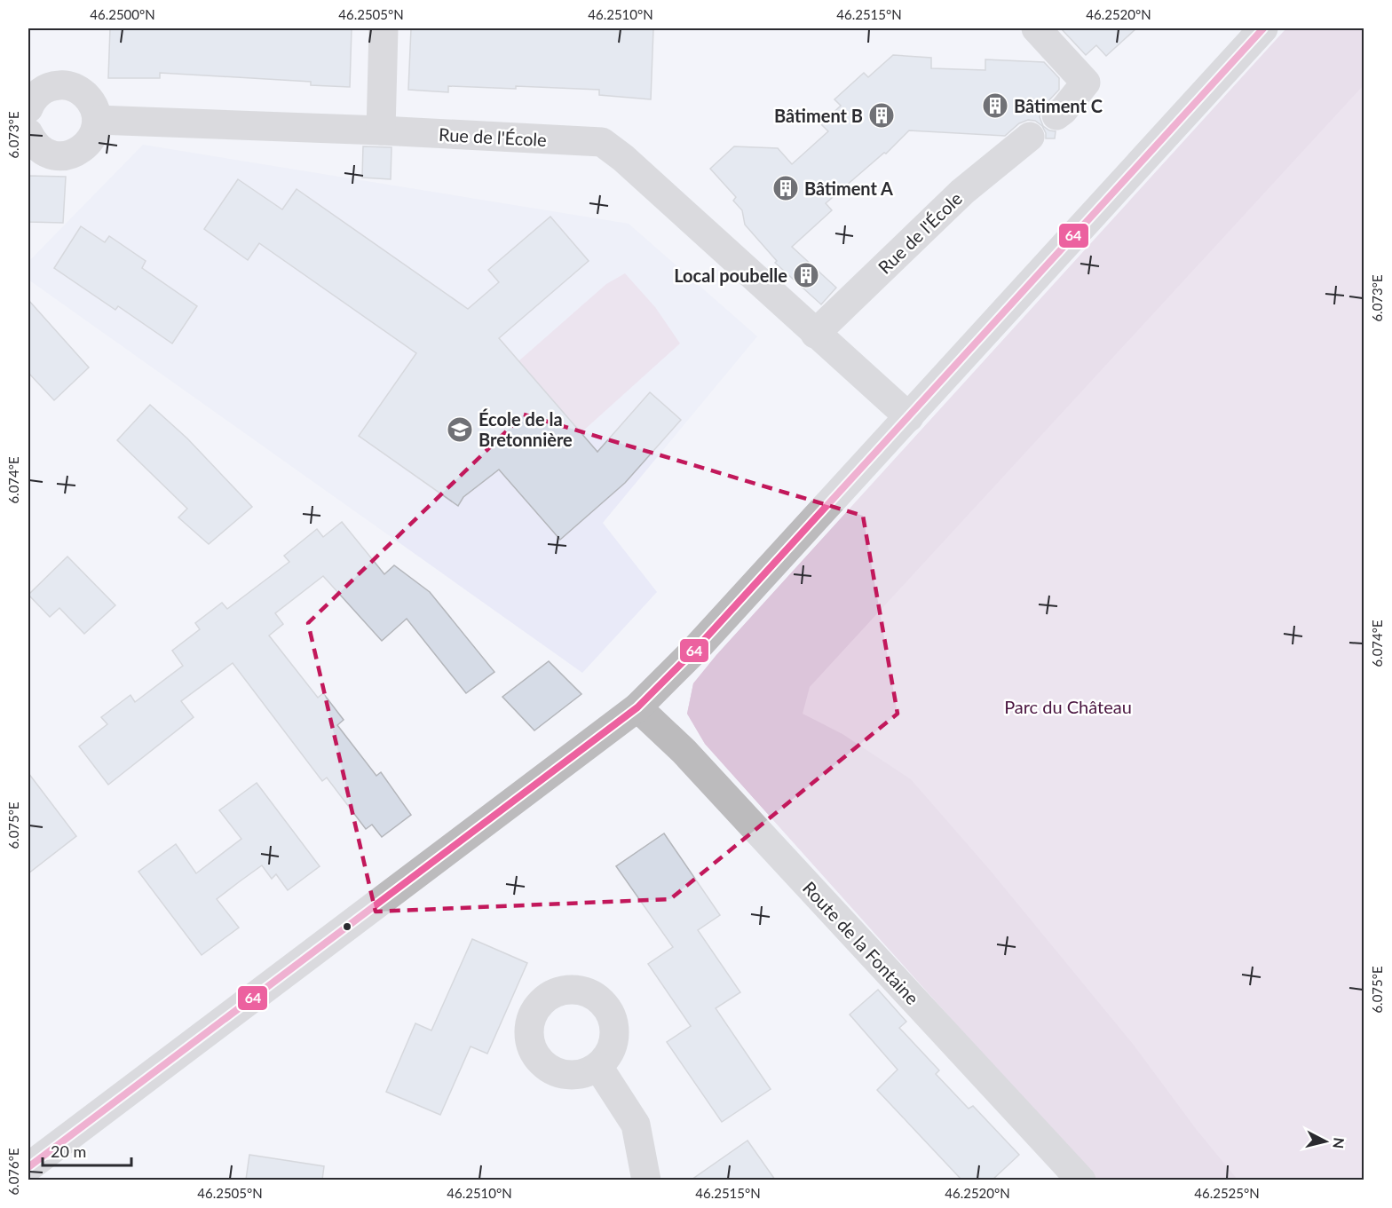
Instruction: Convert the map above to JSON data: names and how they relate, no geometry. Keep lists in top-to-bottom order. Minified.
{"streets":{"street":["Rue de l'École","Route de la Fontaine"]},"parks":["Parc du Château"],"places":{"building":["Bâtiment C","Bâtiment B","Bâtiment A","Local poubelle"],"school or university":["École de la Bretonnière"]},"lines":["transit line 64"],"scale_bar":"20 m","north":"right","coordinates":["46.2500°N","46.2505°N","46.2510°N","46.2515°N","46.2520°N","6.073°E","6.074°E","6.075°E","6.076°E","46.2525°N"]}
